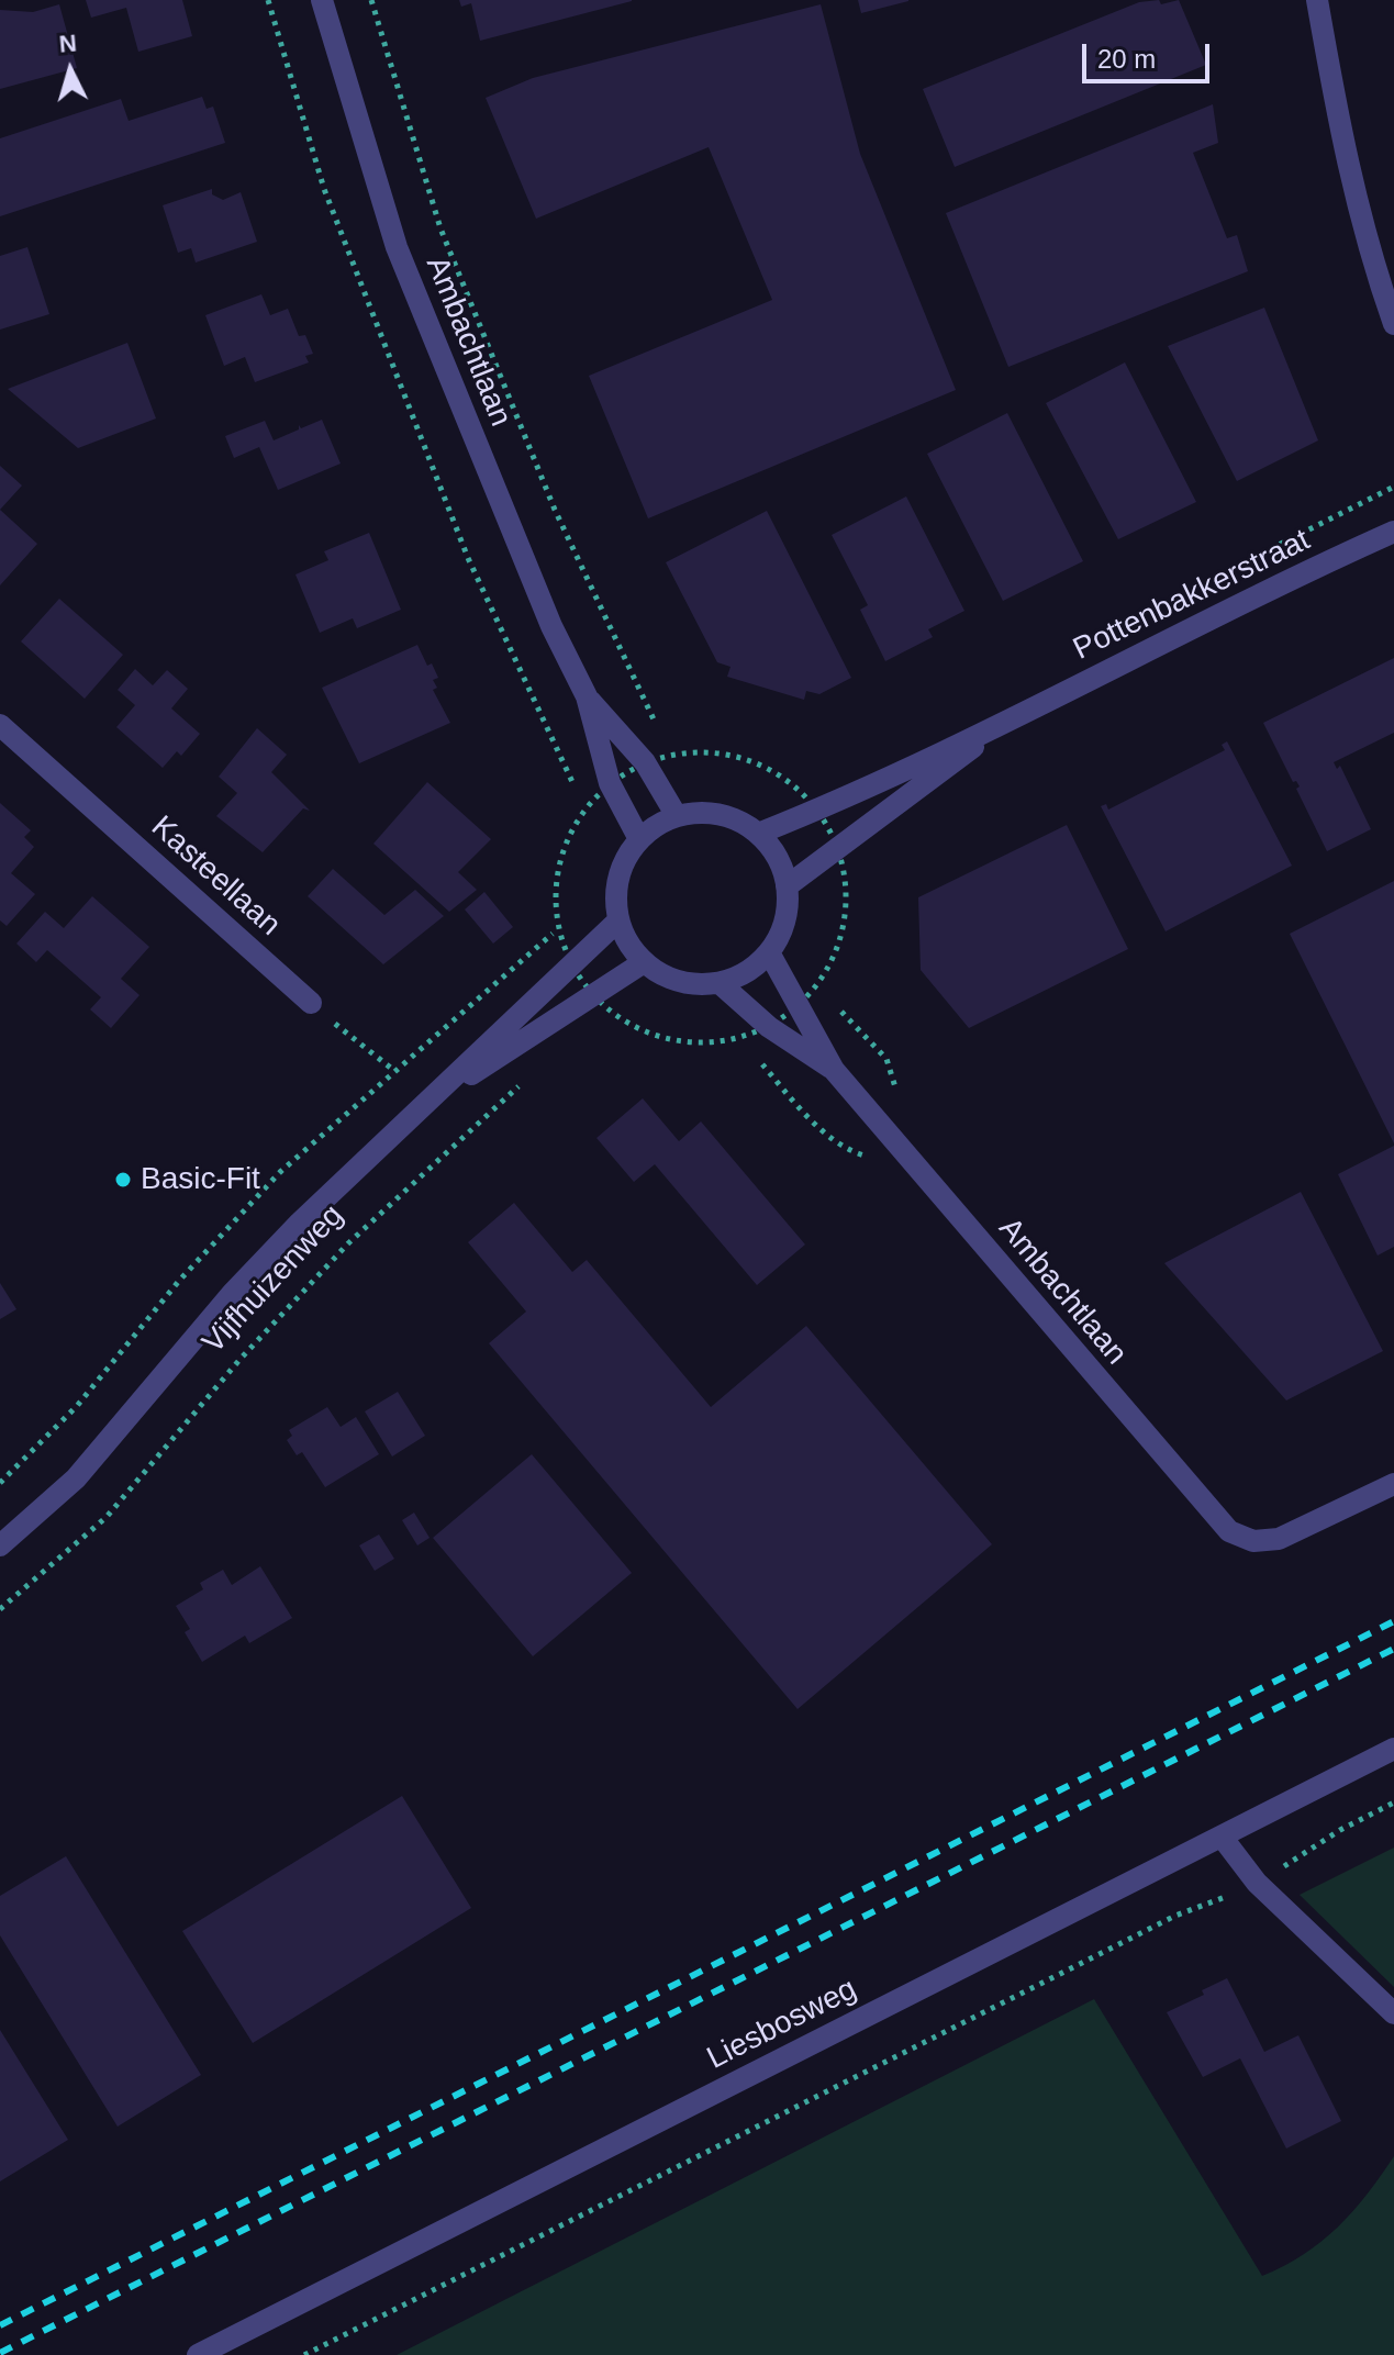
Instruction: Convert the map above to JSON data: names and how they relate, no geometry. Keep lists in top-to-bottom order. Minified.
{"streets":{"street":["Ambachtlaan","Pottenbakkerstraat","Kasteellaan","Vijfhuizenweg","Liesbosweg"]},"crossings":[["Ambachtlaan","Pottenbakkerstraat"],["Ambachtlaan","Vijfhuizenweg"],["Pottenbakkerstraat","Vijfhuizenweg"]],"places":["Basic-Fit"],"scale_bar":"20 m","north":"top"}
